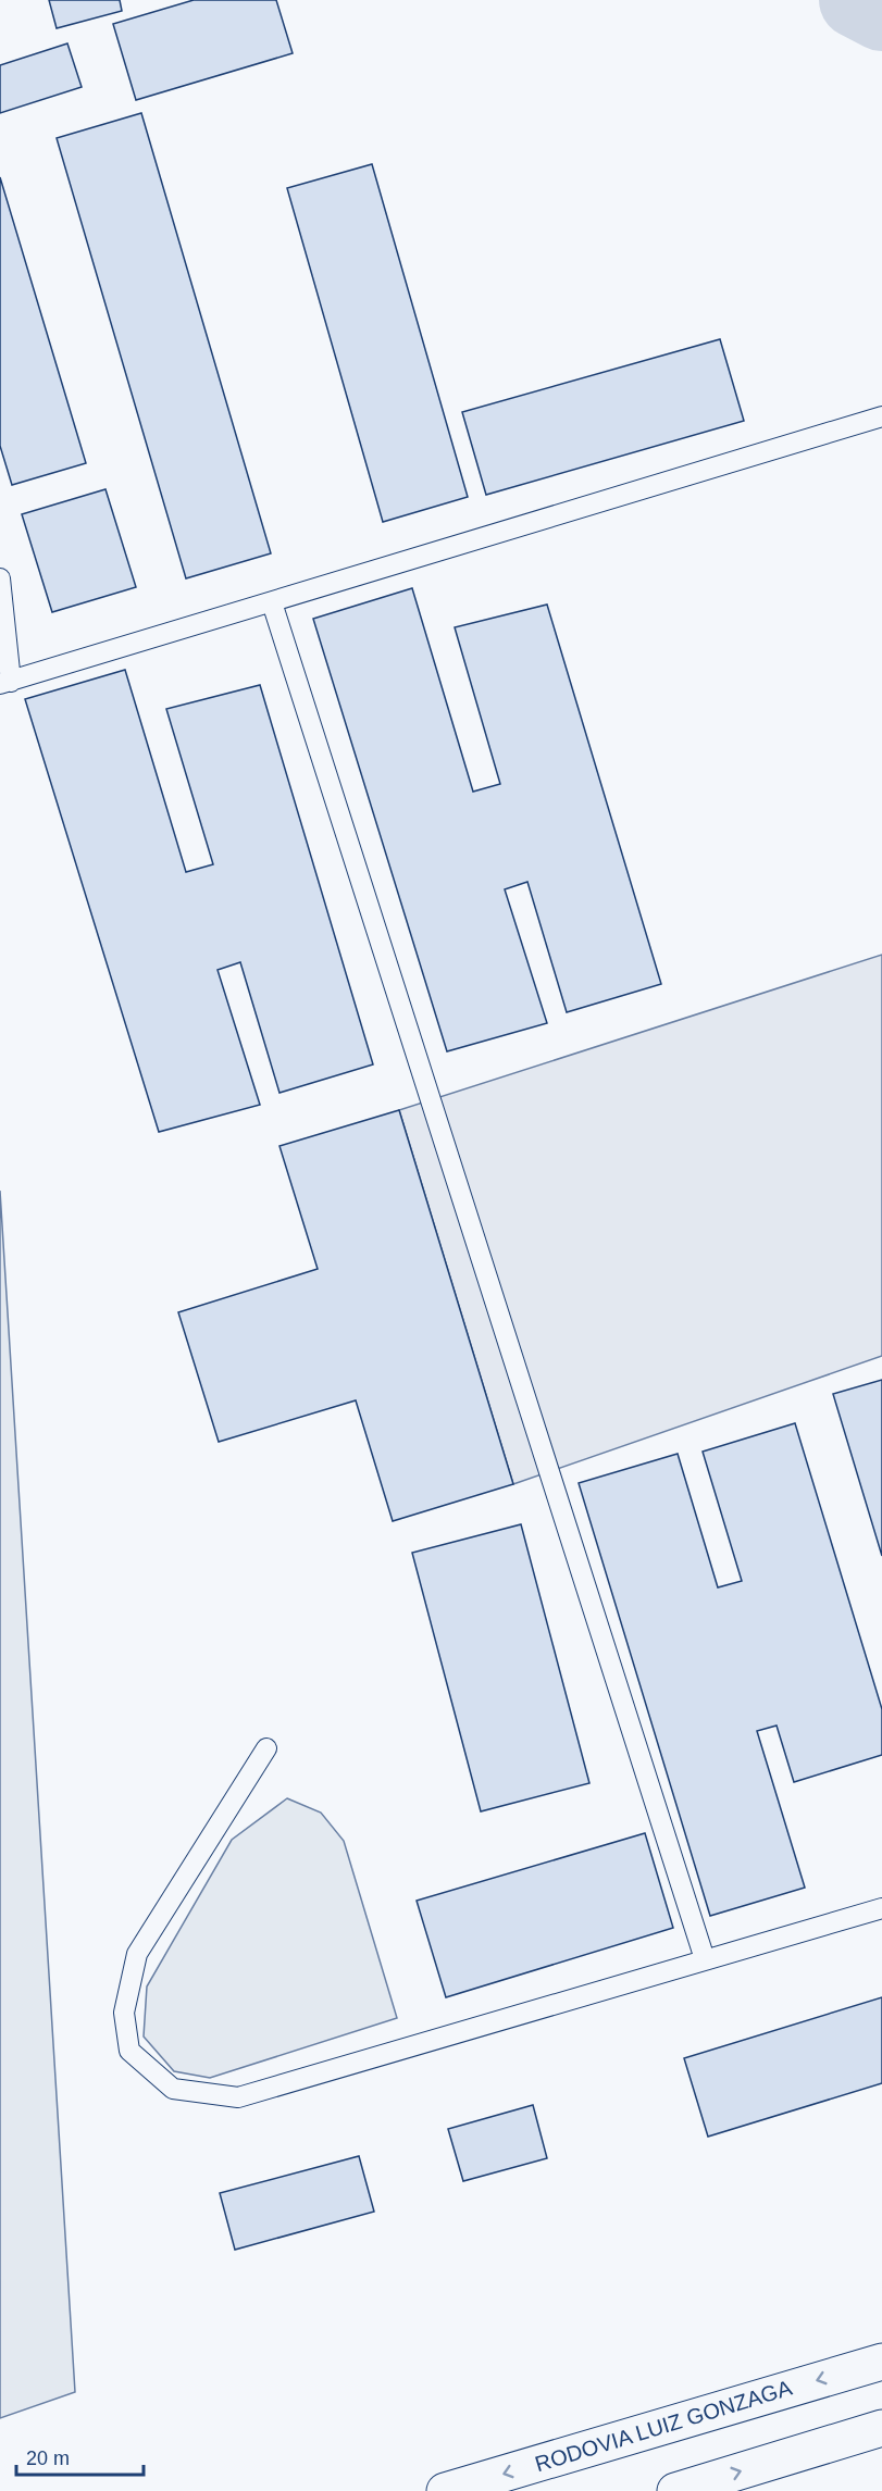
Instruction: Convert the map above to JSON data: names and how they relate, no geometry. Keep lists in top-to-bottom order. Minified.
{"streets":{"highway":["RODOVIA LUIZ GONZAGA"]},"scale_bar":"20 m"}
